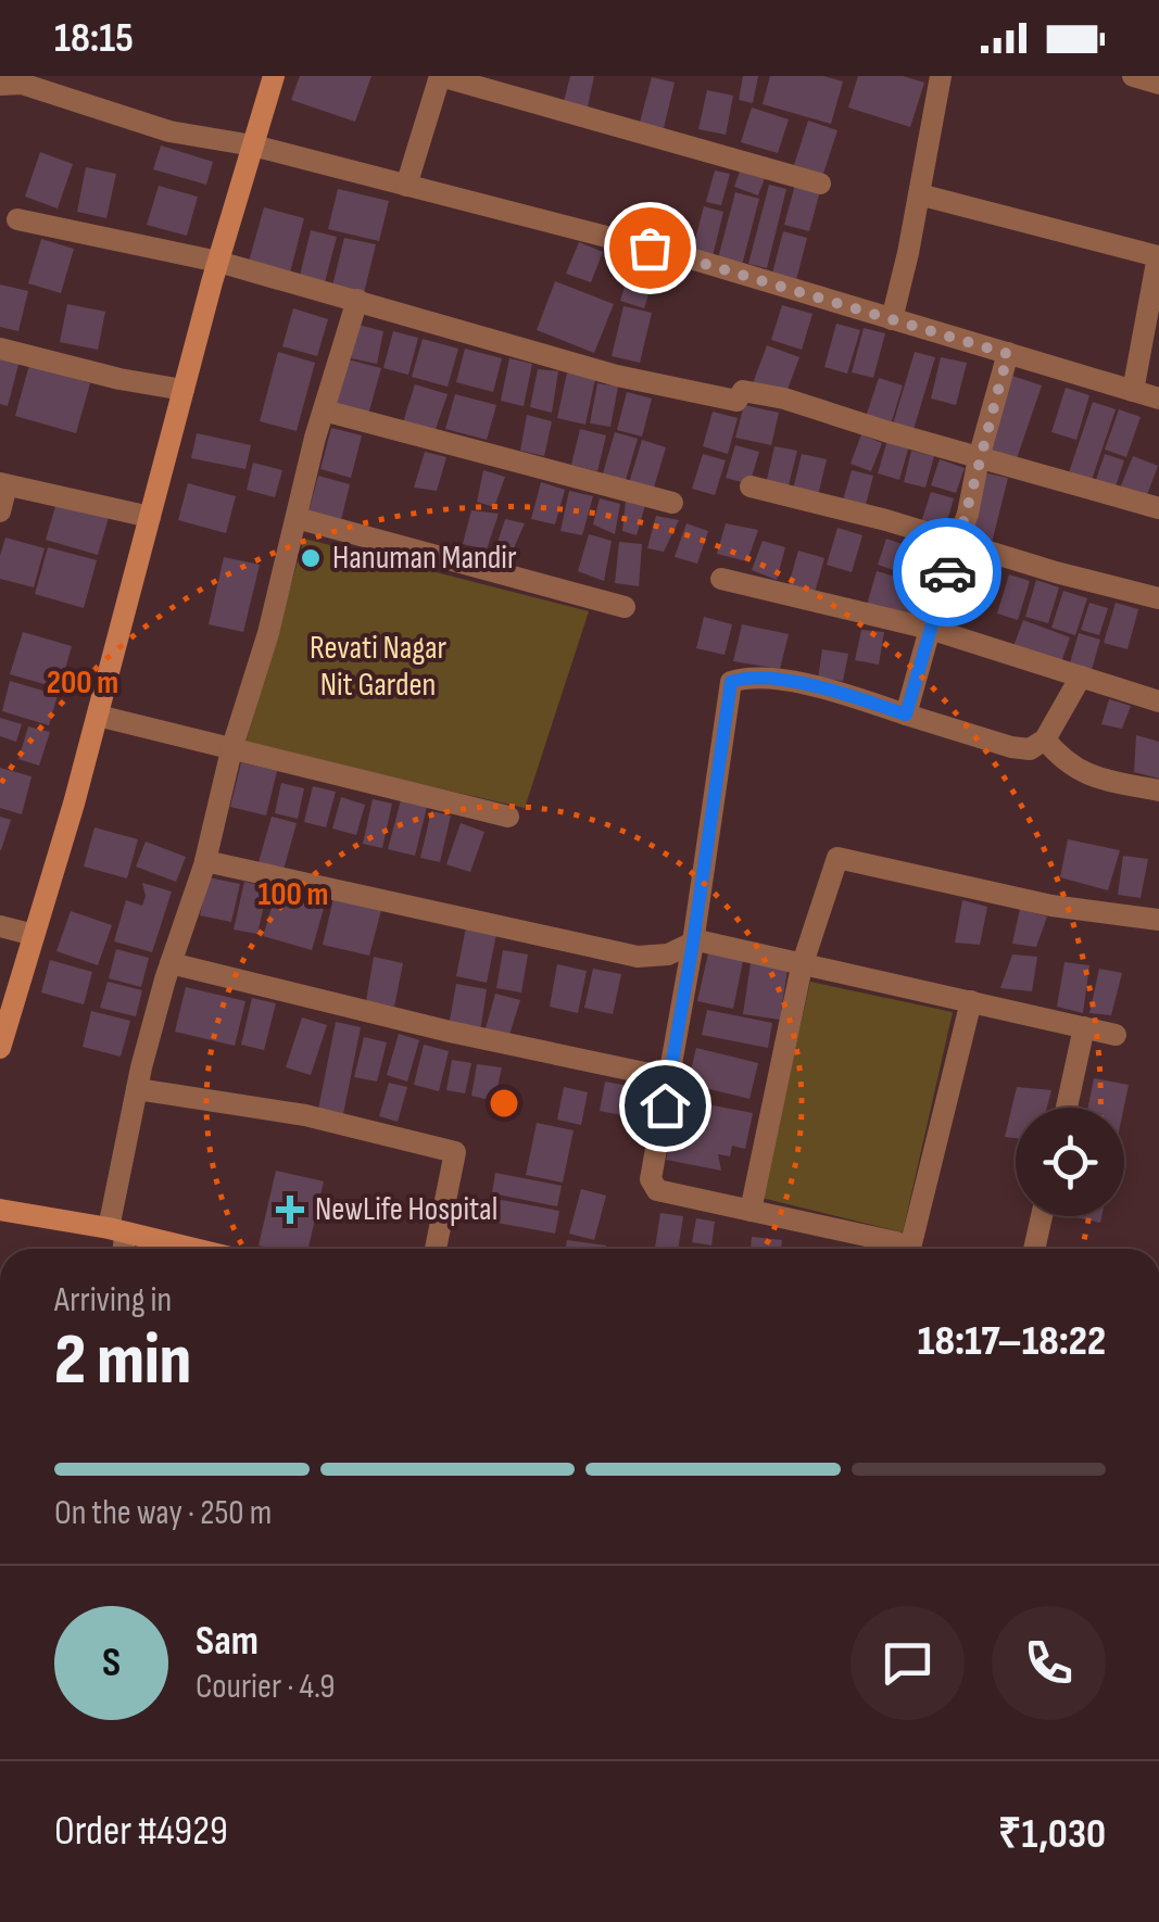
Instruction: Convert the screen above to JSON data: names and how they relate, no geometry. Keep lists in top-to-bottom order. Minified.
{"parks":["Revati Nagar Nit Garden"],"places":{"other":["Hanuman Mandir"],"health":["NewLife Hospital"]},"page":{"status":"18:15","heading":["2 min","Arriving in","18:17–18:22"],"panel":["Sam","Courier · 4.9","Order #4929","₹1,030"],"bar":"On the way · 250 m","round":"S"},"rings":["200 m","100 m"]}
